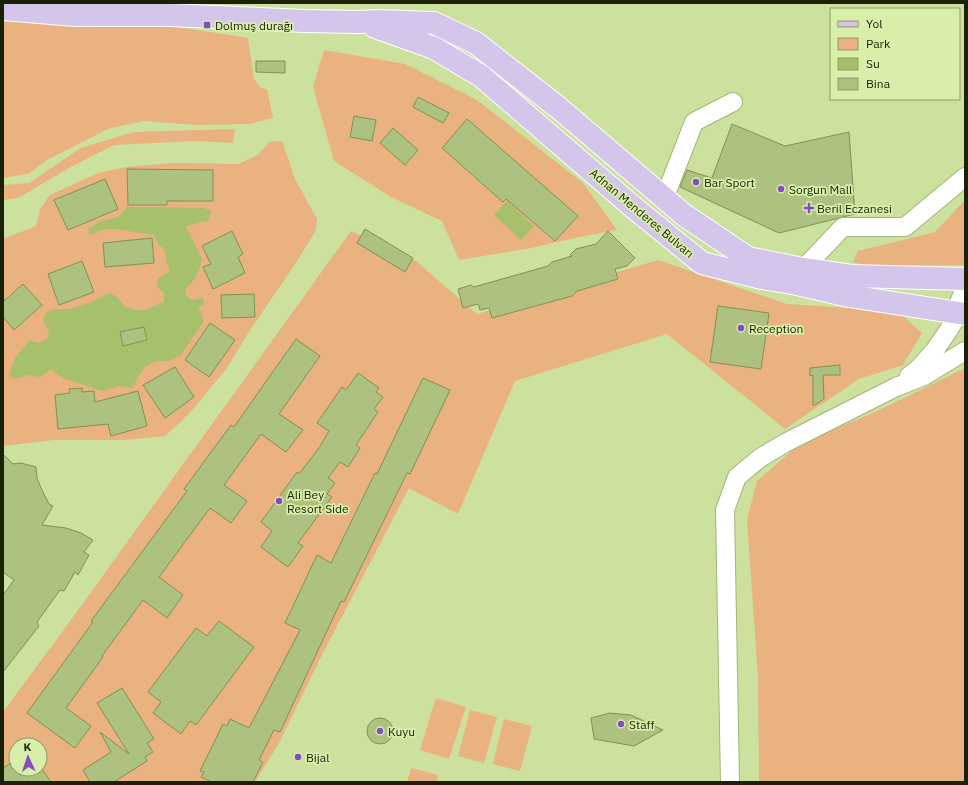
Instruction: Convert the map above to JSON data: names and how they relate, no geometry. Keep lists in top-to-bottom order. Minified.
{"streets":{"main road":["Adnan Menderes Bulvarı"]},"places":{"transit":["Dolmuş durağı"],"other":["Bar Sport","Sorgun Mall","Reception","Ali Bey Resort Side","Staff","Kuyu","Bijal"],"health":["Beril Eczanesi"]},"legend":["Yol","Park","Su","Bina"],"north":"top"}
